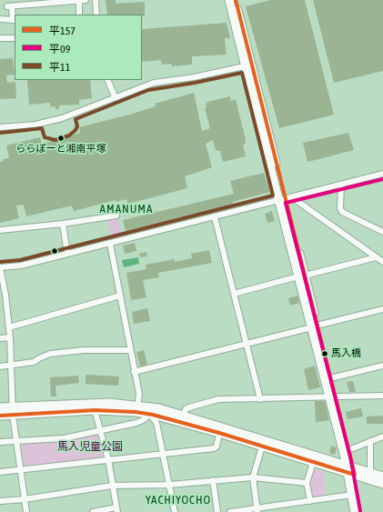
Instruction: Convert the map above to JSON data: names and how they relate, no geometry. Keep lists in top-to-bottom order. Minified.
{"districts":["AMANUMA","YACHIYOCHO"],"parks":["馬入児童公園"],"places":["ららぽーと湘南平塚","馬入橋"],"lines":["transit line 平157","transit line 平11","transit line 平09"],"legend":["平157","平09","平11"]}
